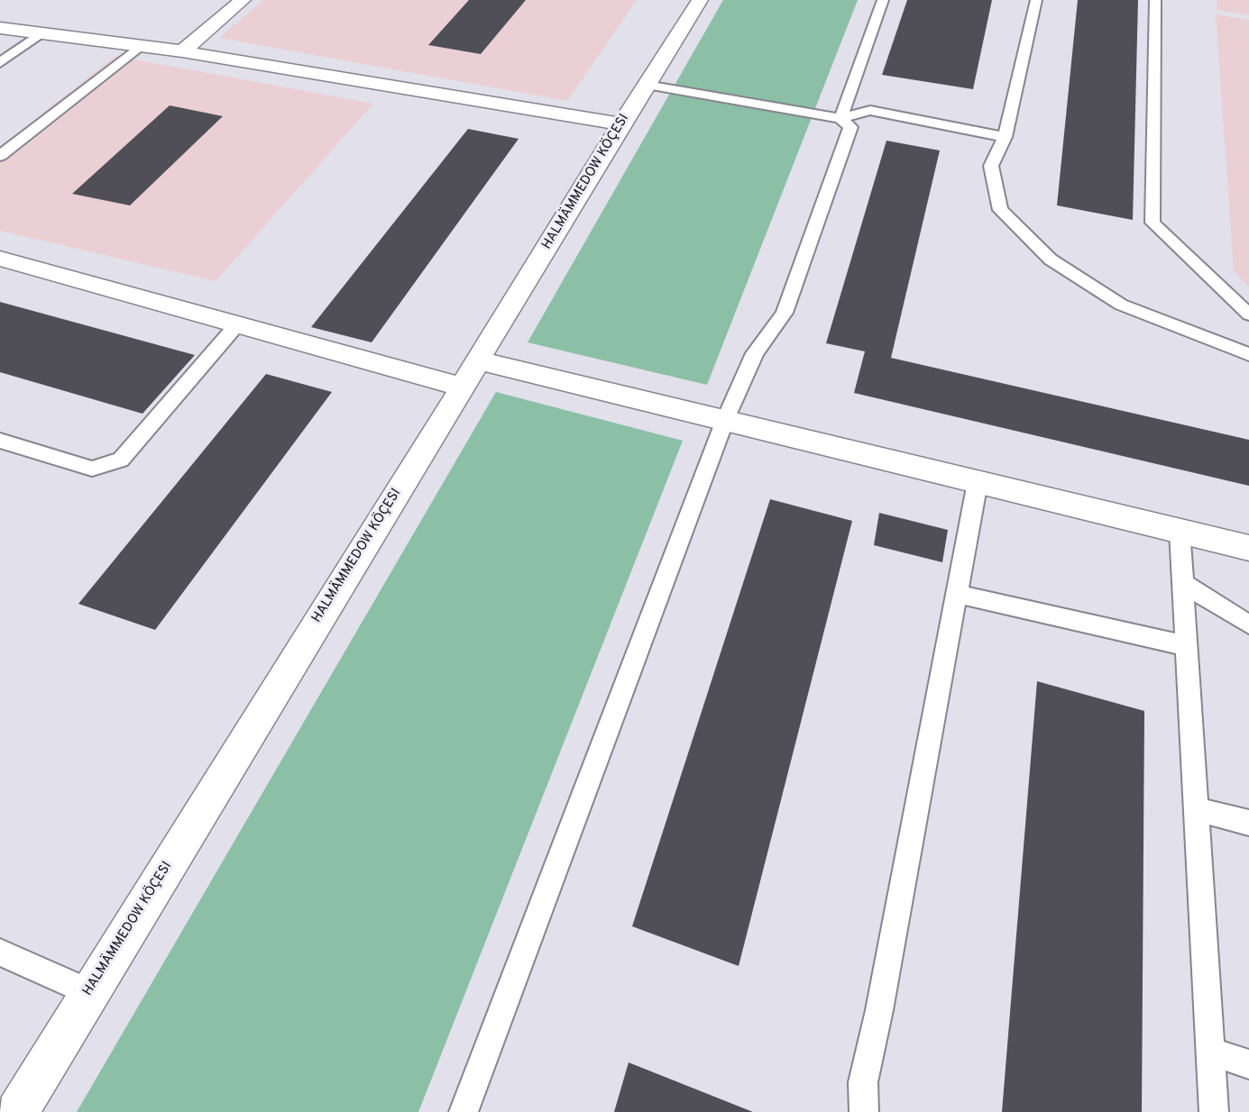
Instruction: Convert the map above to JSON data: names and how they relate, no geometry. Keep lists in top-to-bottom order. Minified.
{"streets":{"street":["HALMÄMMEDOW KÖÇESI"]}}
